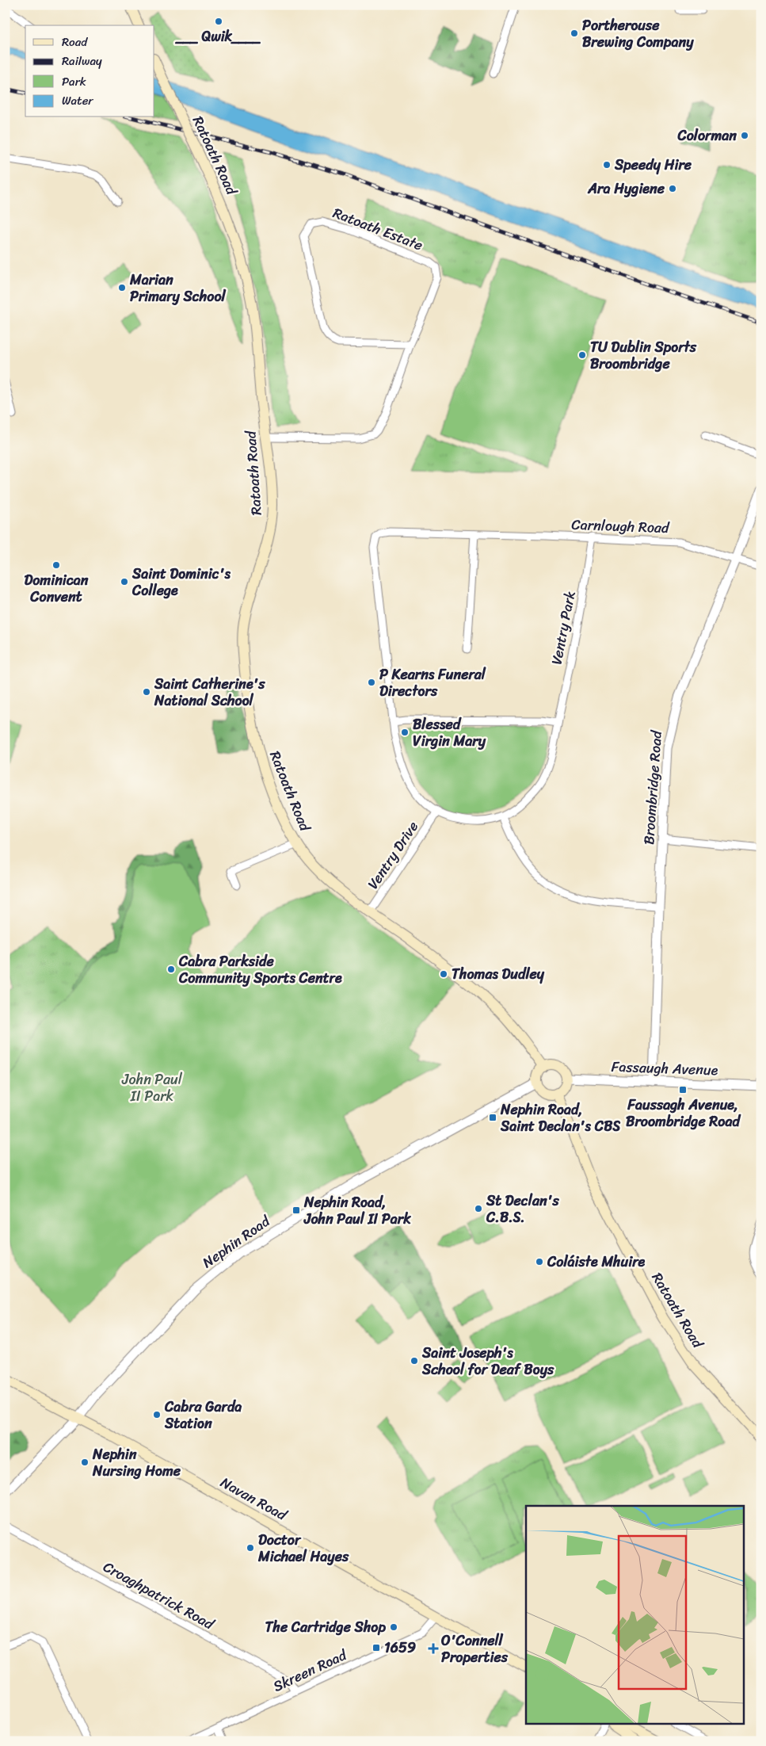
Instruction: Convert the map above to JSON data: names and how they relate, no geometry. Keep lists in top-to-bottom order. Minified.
{"streets":{"main road":["Ratoath Road","Navan Road"],"street":["Ratoath Estate","Carnlough Road","Ventry Park","Broombridge Road","Ventry Drive","Fassaugh Avenue","Nephin Road","Croaghpatrick Road","Skreen Road"]},"crossings":[["Ratoath Road","Ratoath Estate"],["Ratoath Road","Ventry Drive"],["Ratoath Road","Fassaugh Avenue"],["Ratoath Road","Nephin Road"],["Carnlough Road","Ventry Park"],["Carnlough Road","Broombridge Road"],["Ventry Park","Ventry Drive"],["Broombridge Road","Fassaugh Avenue"],["Fassaugh Avenue","Nephin Road"],["Nephin Road","Navan Road"],["Navan Road","Skreen Road"],["Croaghpatrick Road","Skreen Road"]],"parks":["John Paul II Park"],"places":{"other":["___ Qwik____","Portherouse Brewing Company","Colorman","Speedy Hire","Ara Hygiene","Marian Primary School","TU Dublin Sports Broombridge","Dominican Convent","Saint Dominic's College","P Kearns Funeral Directors","Saint Catherine's National School","Blessed Virgin Mary","Cabra Parkside Community Sports Centre","Thomas Dudley","St Declan's C.B.S.","Coláiste Mhuire","Saint Joseph's School for Deaf Boys","Cabra Garda Station","Nephin Nursing Home","Doctor Michael Hayes","The Cartridge Shop"],"transit":["Faussagh Avenue, Broombridge Road","Nephin Road, Saint Declan's CBS","Nephin Road, John Paul II Park","1659"],"health":["O'Connell Properties"]},"legend":["Road","Railway","Park","Water"]}
